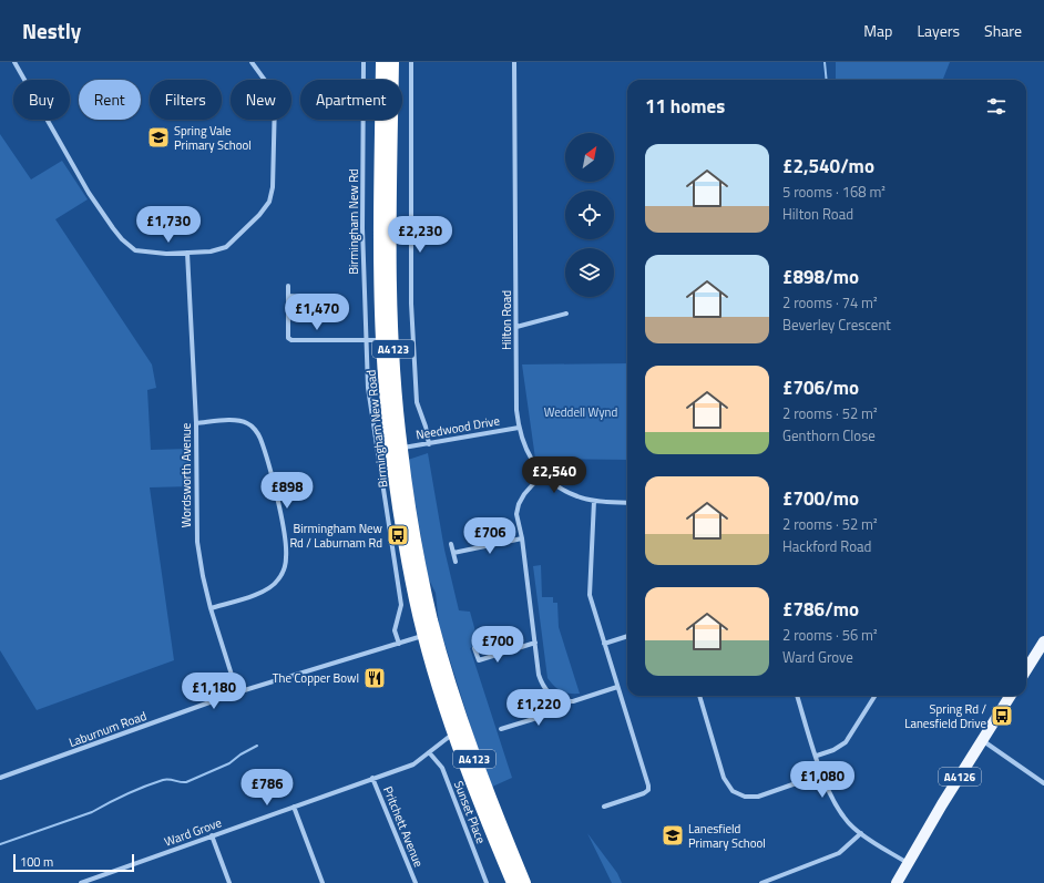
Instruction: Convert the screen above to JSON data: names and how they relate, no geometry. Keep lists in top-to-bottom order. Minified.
{"streets":{"highway":["A4123","Birmingham New Road"],"main road":["A4126"],"street":["Birmingham New Rd","Hilton Road","Needwood Drive","Wordsworth Avenue","Laburnum Road","Sunset Place","Pritchett Avenue","Ward Grove"]},"crossings":[["Birmingham New Rd","Laburnum Road"],["Hilton Road","Needwood Drive"],["Needwood Drive","Birmingham New Road"],["Birmingham New Road","Laburnum Road"],["Birmingham New Road","Ward Grove"],["Wordsworth Avenue","Laburnum Road"],["Sunset Place","Ward Grove"],["Pritchett Avenue","Ward Grove"]],"parks":["Weddell Wynd"],"places":{"school or university":["Spring Vale Primary School","Lanesfield Primary School"],"bus stop":["Birmingham New Rd / Laburnam Rd","Spring Rd / Lanesfield Drive"],"restaurant":["The Copper Bowl"]},"scale_bar":"100 m","north":"top right","page":{"header":"Nestly","nav":["Map","Layers","Share"],"chip":["Buy","Rent","Filters","New","Apartment"],"heading":"11 homes","list":[{"name":"£2,540/mo","note":"5 rooms · 168 m² · Hilton Road"},{"name":"£898/mo","note":"2 rooms · 74 m² · Beverley Crescent"},{"name":"£706/mo","note":"2 rooms · 52 m² · Genthorn Close"},{"name":"£700/mo","note":"2 rooms · 52 m² · Hackford Road"},{"name":"£786/mo","note":"2 rooms · 56 m² · Ward Grove"}],"price":["£1,730","£2,230","£1,470","£2,540","£898","£706","£700","£1,180","£1,220","£1,080","£786"],"scale":"100 m"}}
